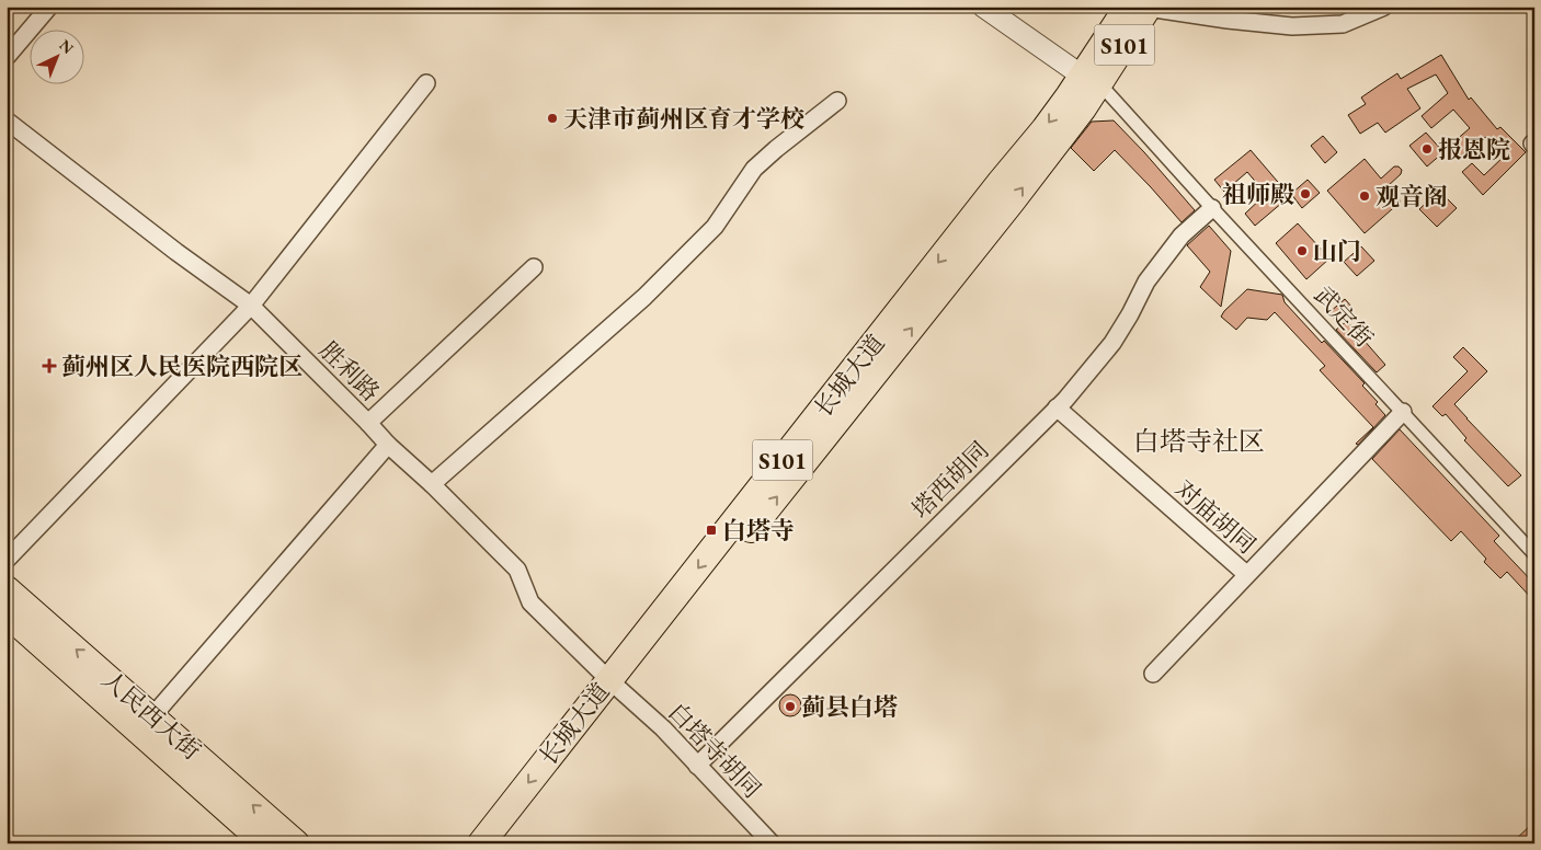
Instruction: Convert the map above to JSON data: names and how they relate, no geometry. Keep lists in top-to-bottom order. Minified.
{"streets":{"main road":["S101","长城大道","人民西大街"],"street":["武定街","胜利路","塔西胡同","对庙胡同","白塔寺胡同"]},"crossings":[["武定街","长城大道"],["武定街","塔西胡同"],["胜利路","长城大道"],["胜利路","白塔寺胡同"],["长城大道","白塔寺胡同"],["塔西胡同","对庙胡同"],["塔西胡同","白塔寺胡同"]],"districts":["白塔寺社区"],"places":{"other":["天津市蓟州区育才学校","报恩院","祖师殿","观音阁","山门","蓟县白塔"],"health":["蓟州区人民医院西院区"],"transit":["白塔寺"]},"north":"top right"}
